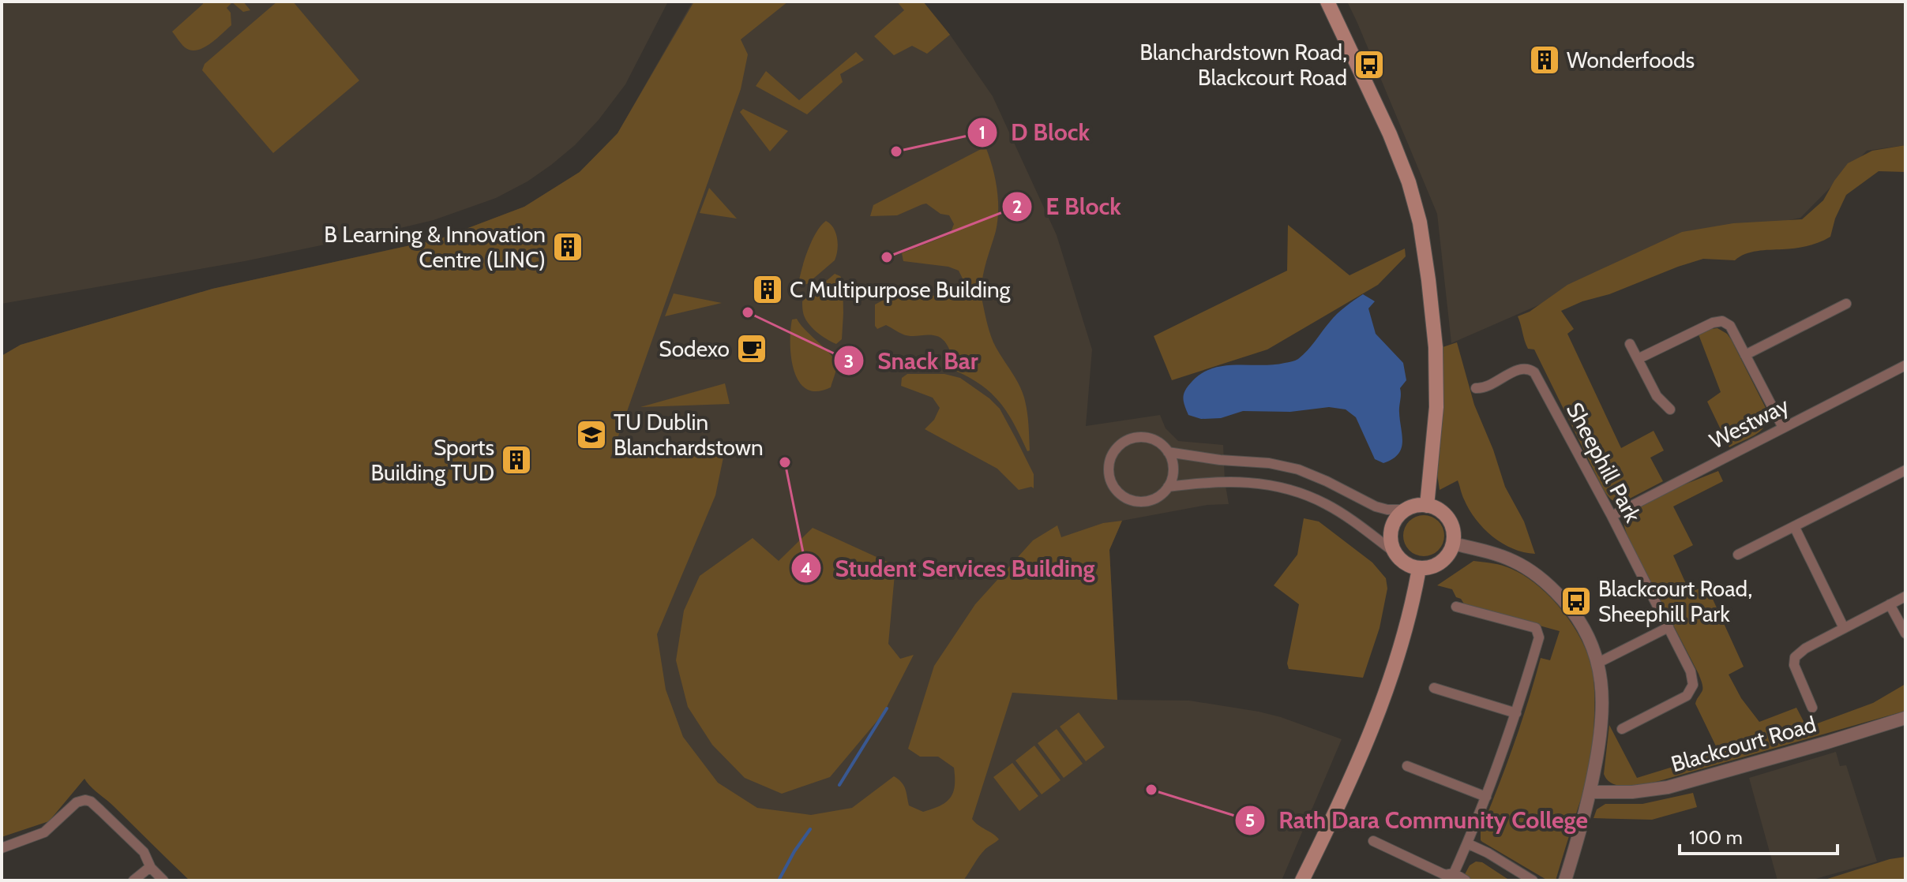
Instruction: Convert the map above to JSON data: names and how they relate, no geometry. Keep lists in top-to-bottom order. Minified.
{"streets":{"street":["Westway","Sheephill Park","Blackcourt Road"]},"crossings":[["Westway","Sheephill Park"]],"places":{"building":["Wonderfoods","B Learning & Innovation Centre (LINC)","C Multipurpose Building","Sports Building TUD"],"bus stop":["Blanchardstown Road, Blackcourt Road","Blackcourt Road, Sheephill Park"],"other":["D Block","E Block","Snack Bar","Student Services Building","Rath Dara Community College"],"cafe":["Sodexo"],"school or university":["TU Dublin Blanchardstown"]},"scale_bar":"100 m"}
